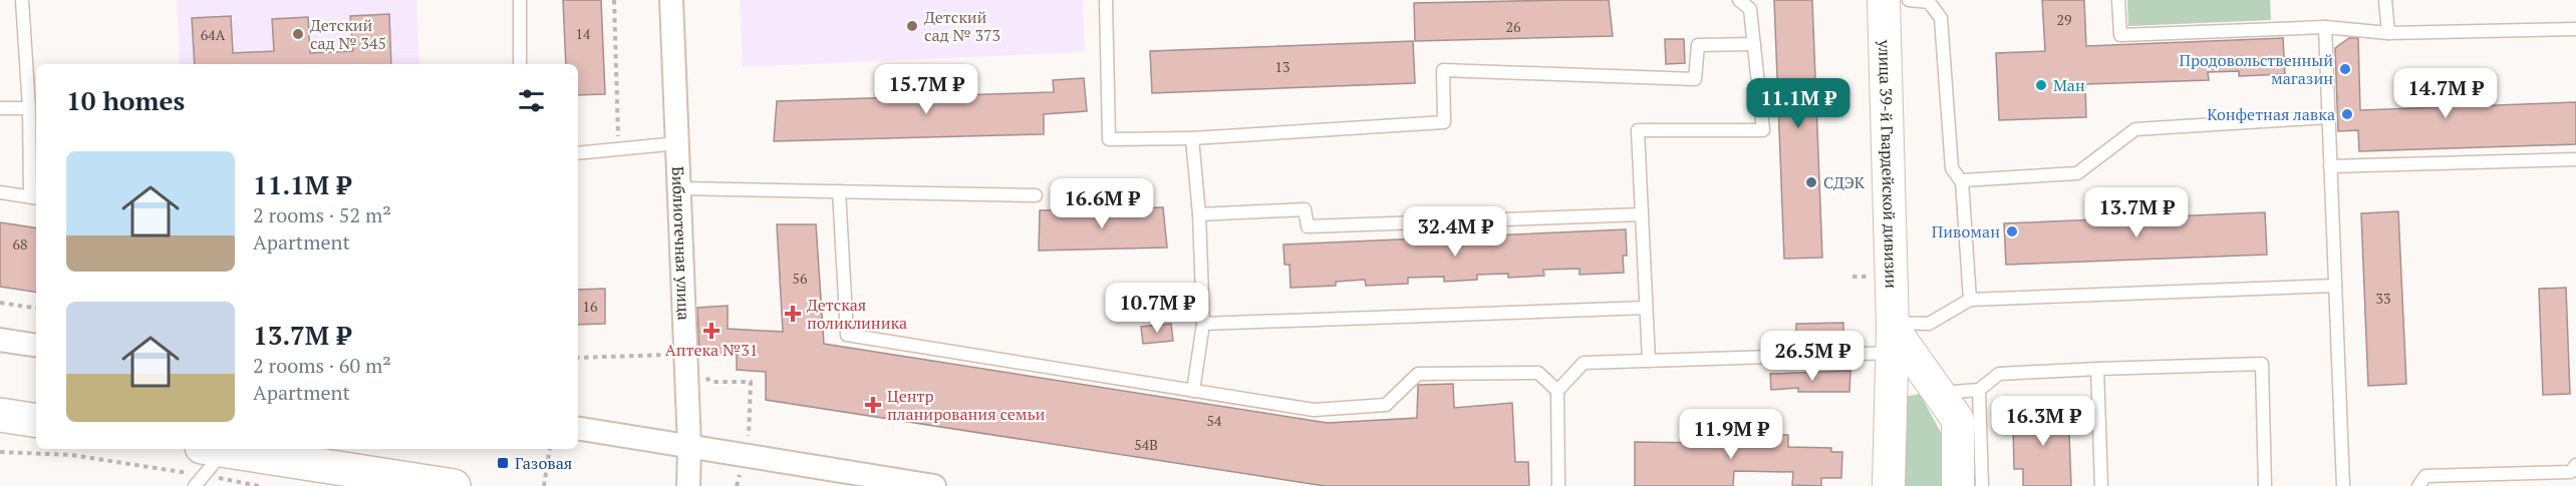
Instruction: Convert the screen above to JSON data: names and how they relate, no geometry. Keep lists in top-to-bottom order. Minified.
{"streets":{"main road":["улица 39-й Гвардейской дивизии"],"street":["Библиотечная улица"]},"places":{"other":["Детский сад № 373","Детский сад № 345","Продовольственный магазин","Ман","Конфетная лавка","СДЭК","Пивоман"],"health":["Детская поликлиника","Аптека №31","Центр планирования семьи"],"transit":["Газовая"]},"house_numbers":["29","26","14","64А","13","68","56","33","16","54","54В"],"page":{"price":["15.7M ₽","14.7M ₽","11.1M ₽","16.6M ₽","13.7M ₽","32.4M ₽","10.7M ₽","26.5M ₽","16.3M ₽","11.9M ₽"],"heading":"10 homes","list":[{"name":"11.1M ₽","note":"2 rooms · 52 m² · Apartment"},{"name":"13.7M ₽","note":"2 rooms · 60 m² · Apartment"}]}}
